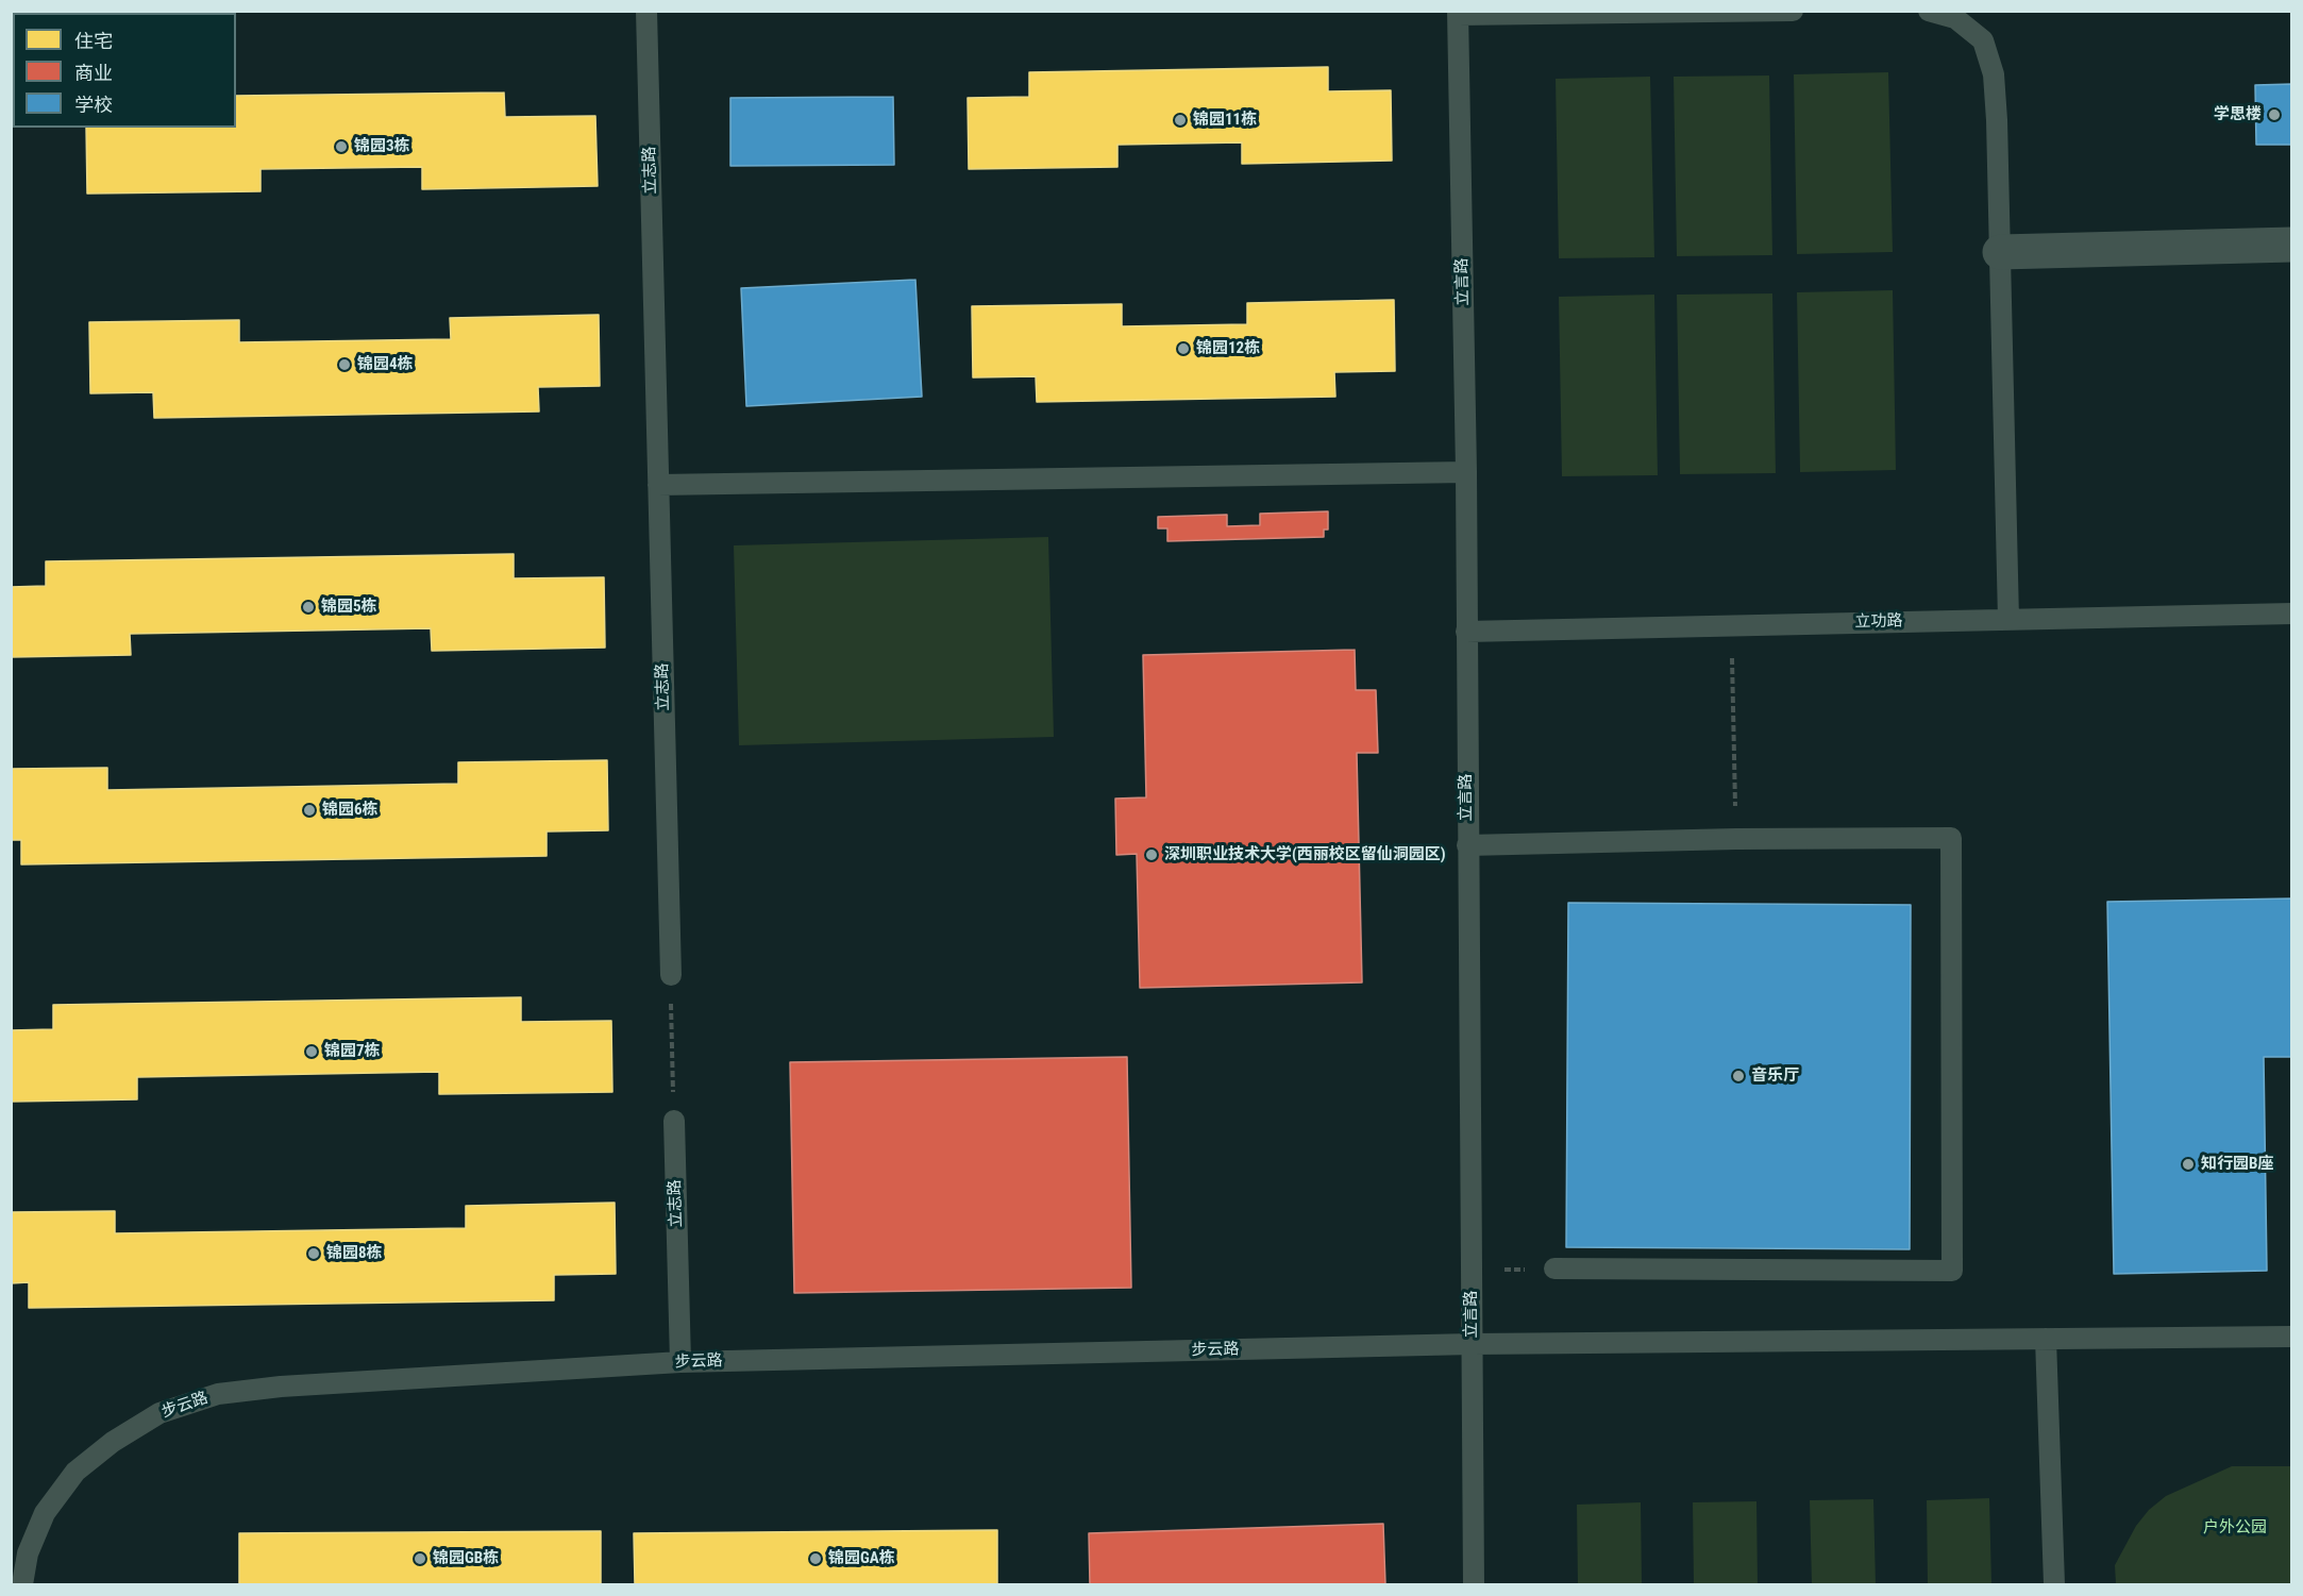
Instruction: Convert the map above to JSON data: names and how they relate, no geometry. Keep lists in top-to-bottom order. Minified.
{"streets":{"lane":["立志路","立言路","立功路","步云路"]},"crossings":[["立志路","步云路"],["立言路","立功路"],["立言路","步云路"]],"parks":["户外公园"],"places":["学思楼","锦园11栋","锦园3栋","锦园12栋","锦园4栋","锦园5栋","锦园6栋","深圳职业技术大学(西丽校区留仙洞园区)","锦园7栋","音乐厅","知行园B座","锦园8栋","锦园GB栋","锦园GA栋"],"legend":["住宅","商业","学校"]}
